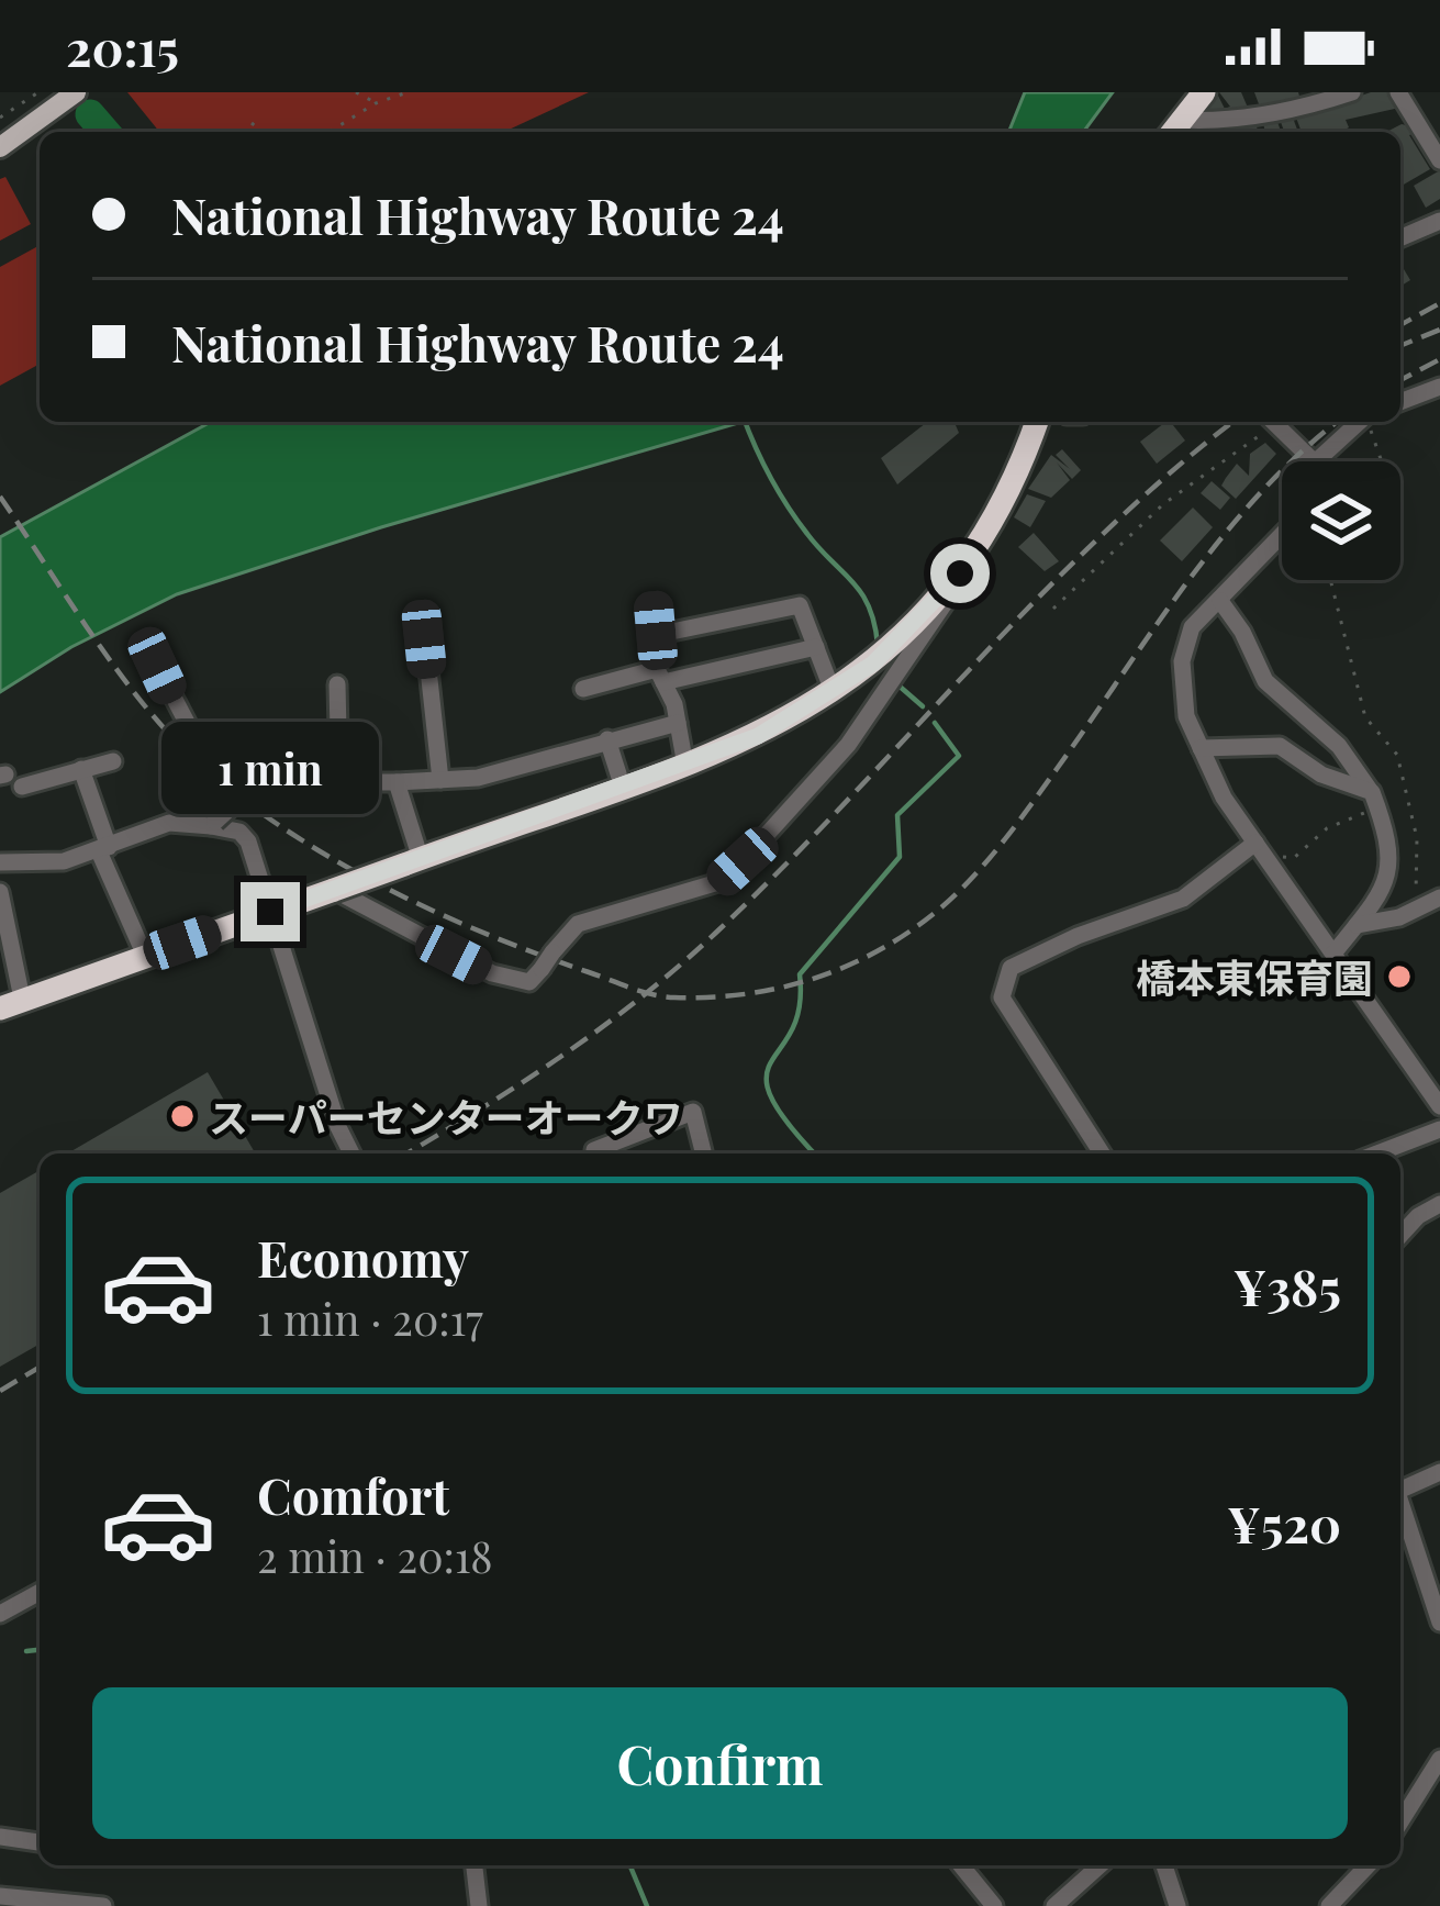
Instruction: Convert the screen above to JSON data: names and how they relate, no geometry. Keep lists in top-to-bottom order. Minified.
{"places":["橋本東保育園","スーパーセンターオークワ"],"page":{"status":"20:15","banner":["National Highway Route 24","National Highway Route 24"],"bubble":"1 min","list":[{"name":"Economy","note":"1 min · 20:17","value":"¥385"},{"name":"Comfort","note":"2 min · 20:18","value":"¥520"}],"buttons":"Confirm"}}
